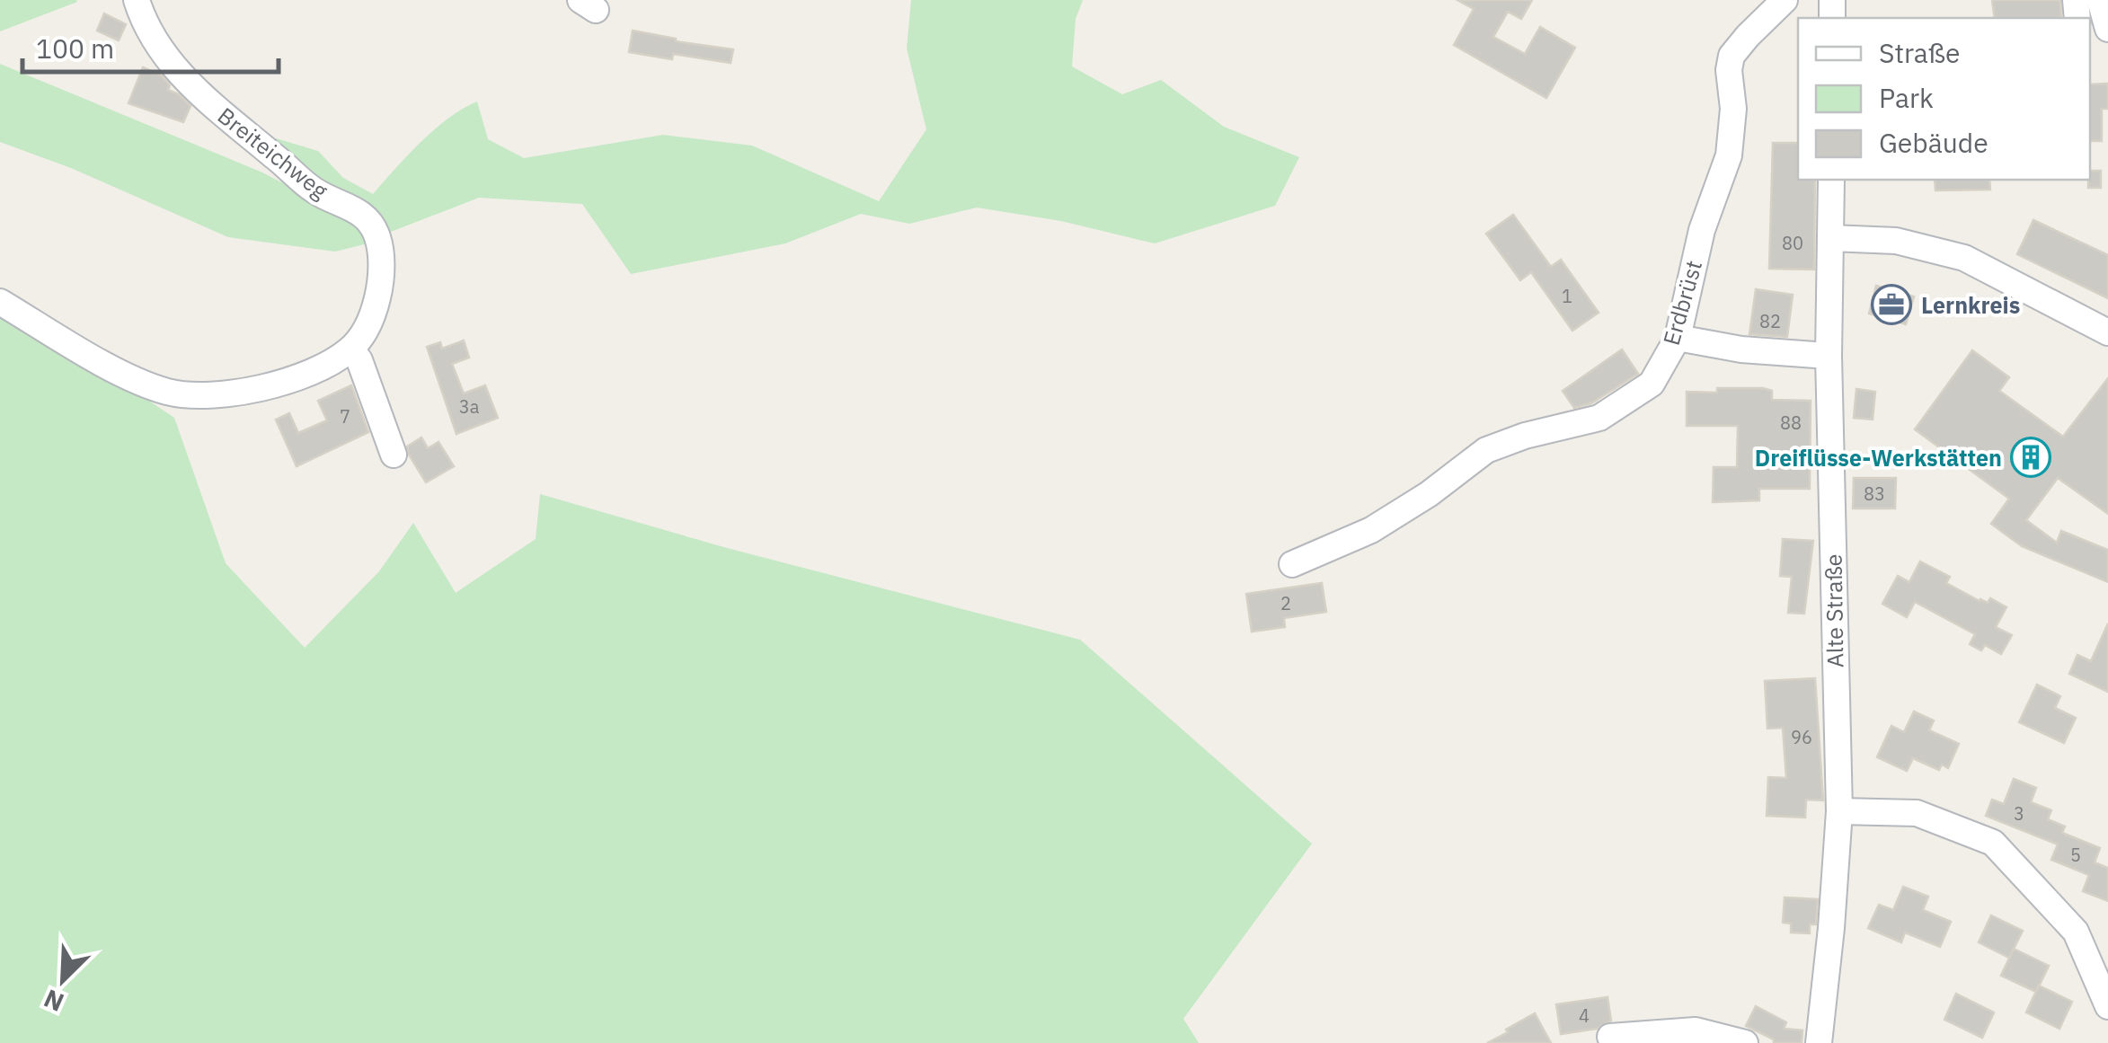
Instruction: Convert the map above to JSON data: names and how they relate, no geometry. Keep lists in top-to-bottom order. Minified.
{"streets":{"street":["Breiteichweg","Erdbrüst","Alte Straße"]},"places":{"office":["Lernkreis"],"building":["Dreiflüsse-Werkstätten"]},"house_numbers":["80","1","82","3a","7","88","83","2","96","3","5","4"],"legend":["Straße","Park","Gebäude"],"scale_bar":"100 m","north":"bottom left"}
